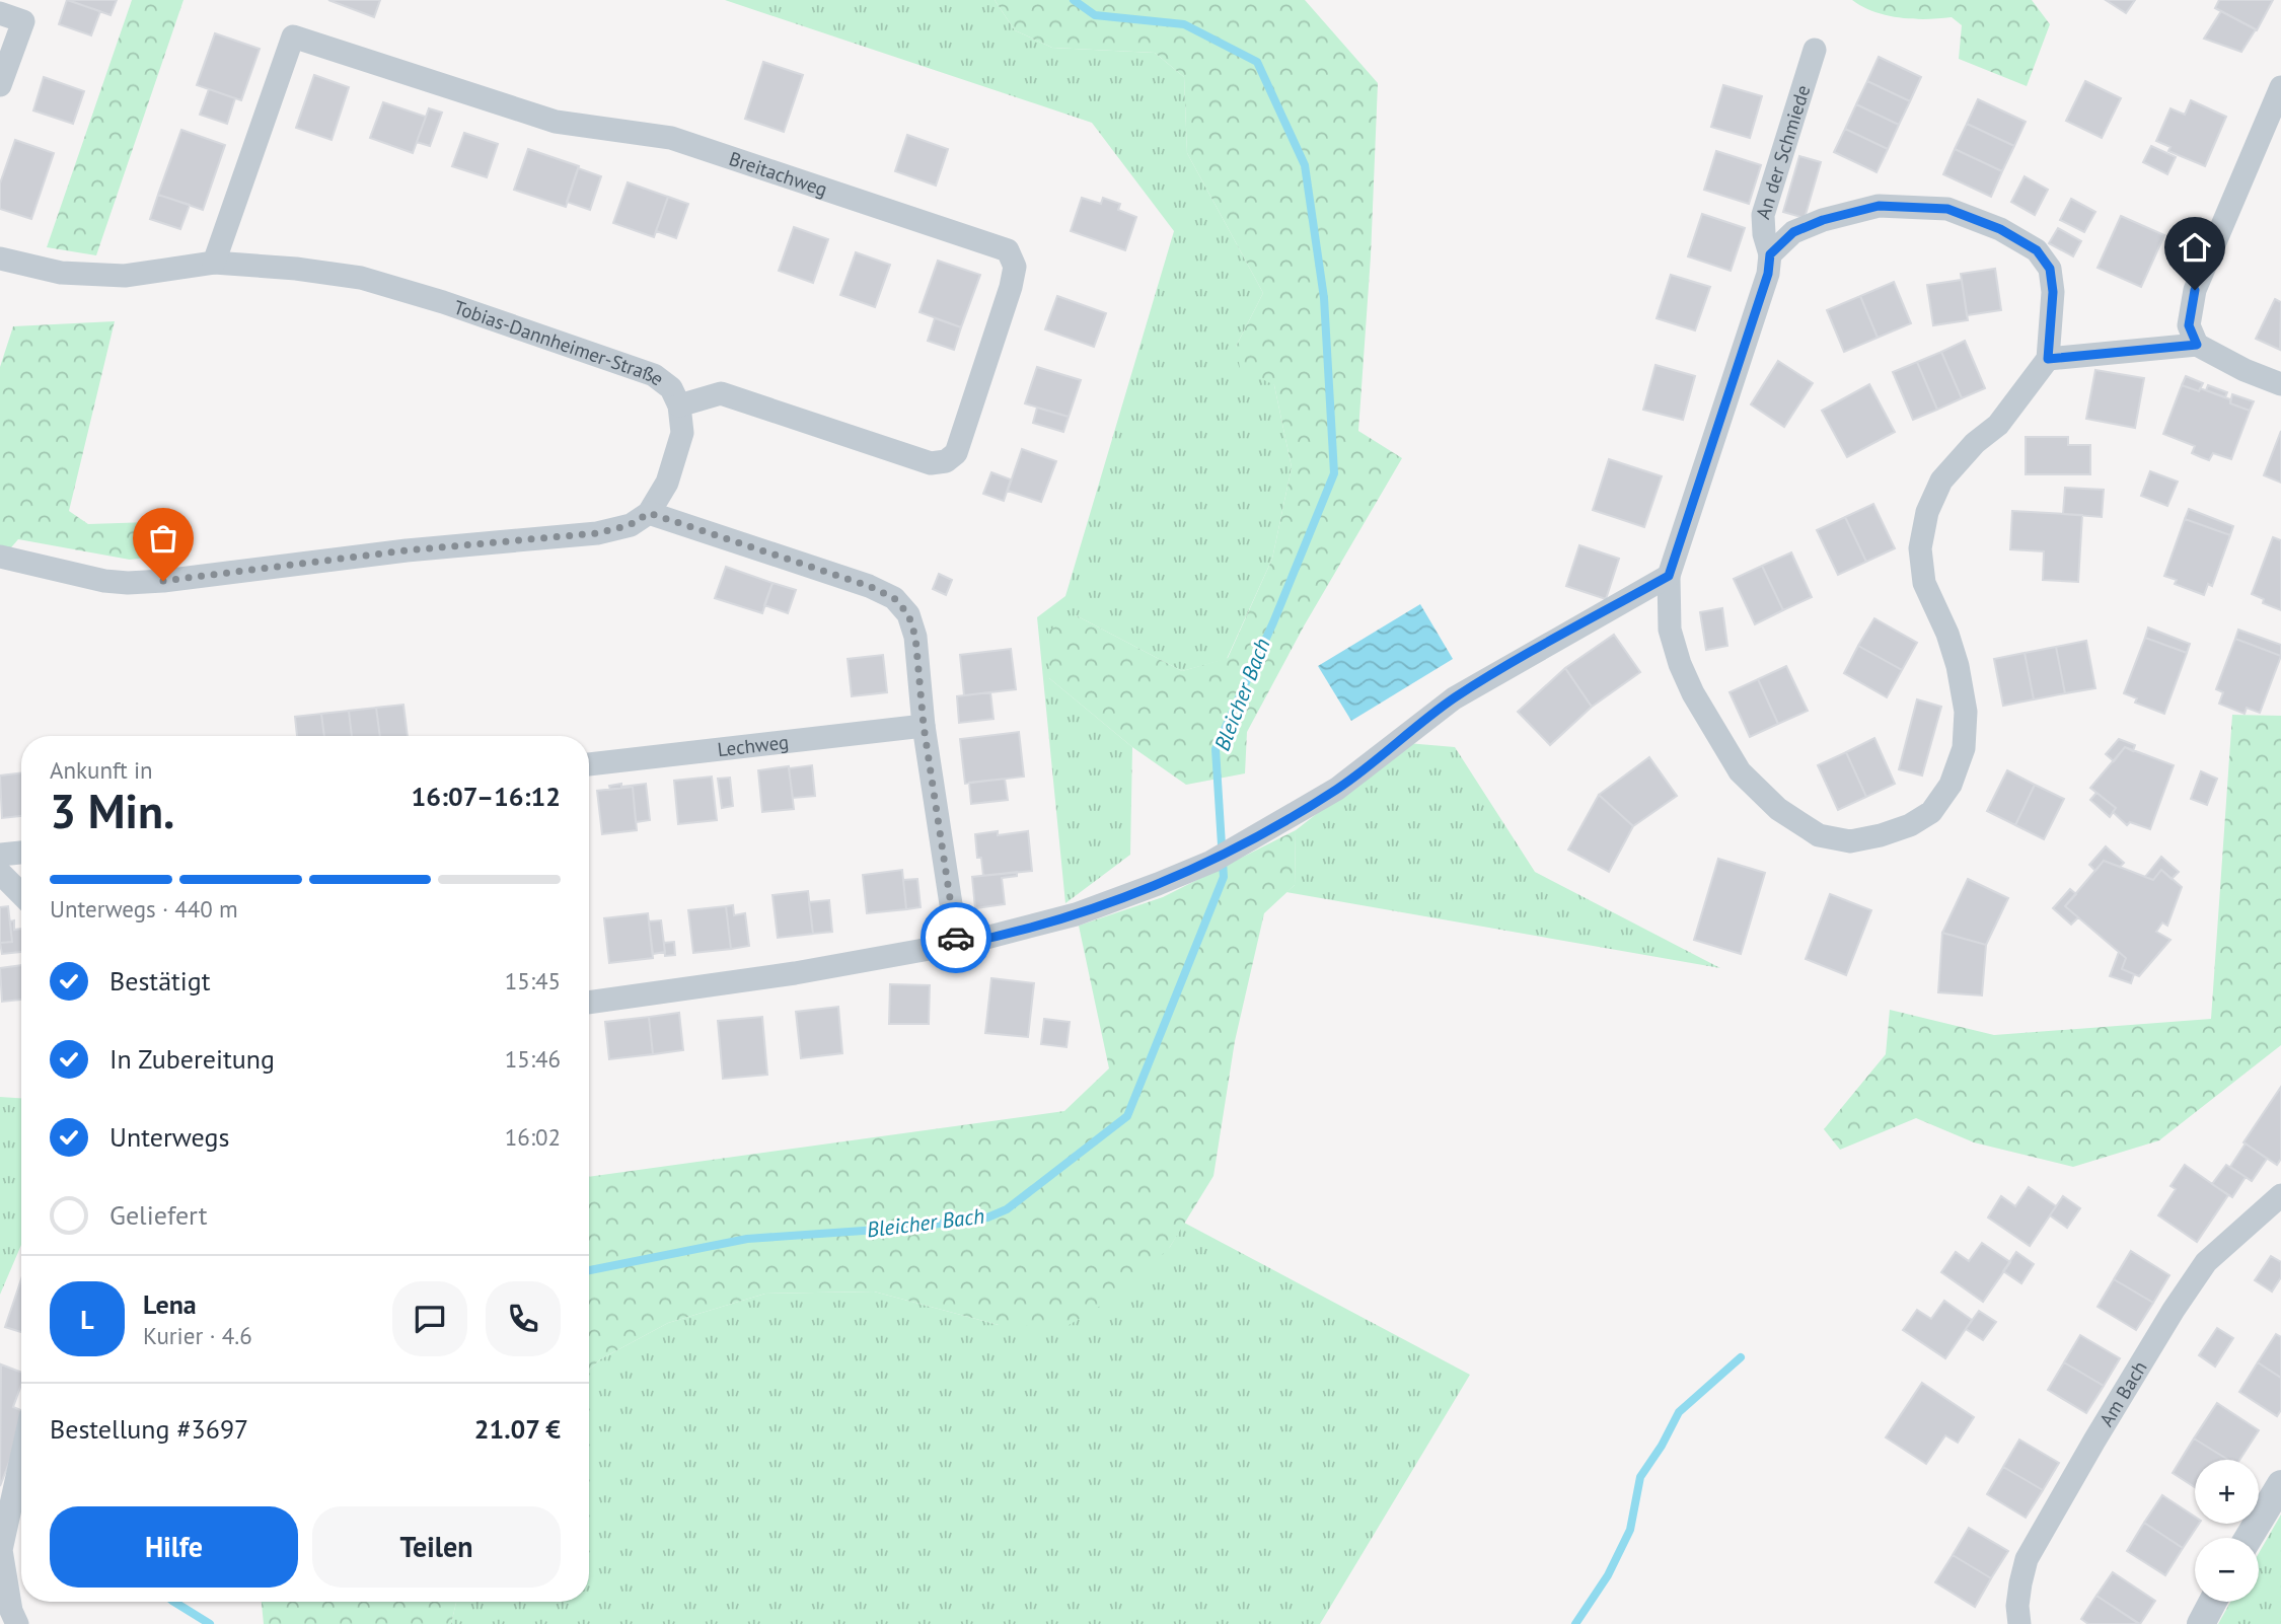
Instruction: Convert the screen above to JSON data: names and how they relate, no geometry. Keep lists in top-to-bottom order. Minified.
{"streets":{"street":["An der Schmiede","Breitachweg","Tobias-Dannheimer-Straße","Lechweg","Am Bach"]},"crossings":[["Breitachweg","Tobias-Dannheimer-Straße"]],"water":["Bleicher Bach"],"page":{"heading":["3 Min.","Ankunft in","16:07–16:12"],"panel":["Lena","Kurier · 4.6","Bestellung #3697","21.07 €"],"bar":"Unterwegs · 440 m","list":[["Bestätigt","15:45"],["In Zubereitung","15:46"],["Unterwegs","16:02"],"Geliefert"],"round":"L","map_buttons":["+","−"],"buttons":["Hilfe","Teilen"]}}
